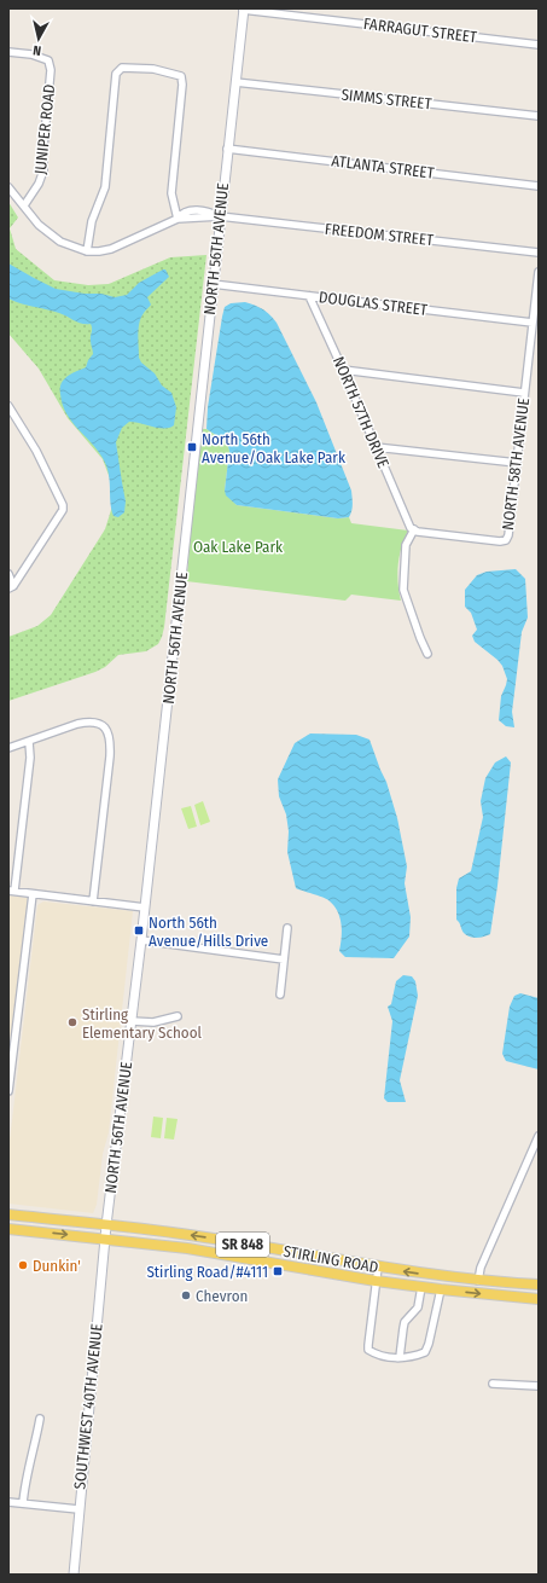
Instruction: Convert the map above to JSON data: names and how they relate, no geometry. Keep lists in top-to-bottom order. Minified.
{"streets":{"main road":["SR 848","STIRLING ROAD"],"street":["FARRAGUT STREET","SIMMS STREET","JUNIPER ROAD","ATLANTA STREET","FREEDOM STREET","NORTH 56TH AVENUE","DOUGLAS STREET","NORTH 57TH DRIVE","NORTH 58TH AVENUE","SOUTHWEST 40TH AVENUE"]},"crossings":[["FARRAGUT STREET","NORTH 56TH AVENUE"],["SIMMS STREET","NORTH 56TH AVENUE"],["ATLANTA STREET","NORTH 56TH AVENUE"],["FREEDOM STREET","NORTH 56TH AVENUE"],["NORTH 56TH AVENUE","DOUGLAS STREET"],["NORTH 56TH AVENUE","STIRLING ROAD"],["NORTH 56TH AVENUE","SOUTHWEST 40TH AVENUE"],["DOUGLAS STREET","NORTH 57TH DRIVE"],["DOUGLAS STREET","NORTH 58TH AVENUE"],["NORTH 57TH DRIVE","NORTH 58TH AVENUE"],["STIRLING ROAD","SOUTHWEST 40TH AVENUE"]],"parks":["Oak Lake Park"],"places":{"transit":["North 56th Avenue/Oak Lake Park","North 56th Avenue/Hills Drive","Stirling Road/#4111"],"other":["Stirling Elementary School","Dunkin'","Chevron"]},"north":"bottom"}
